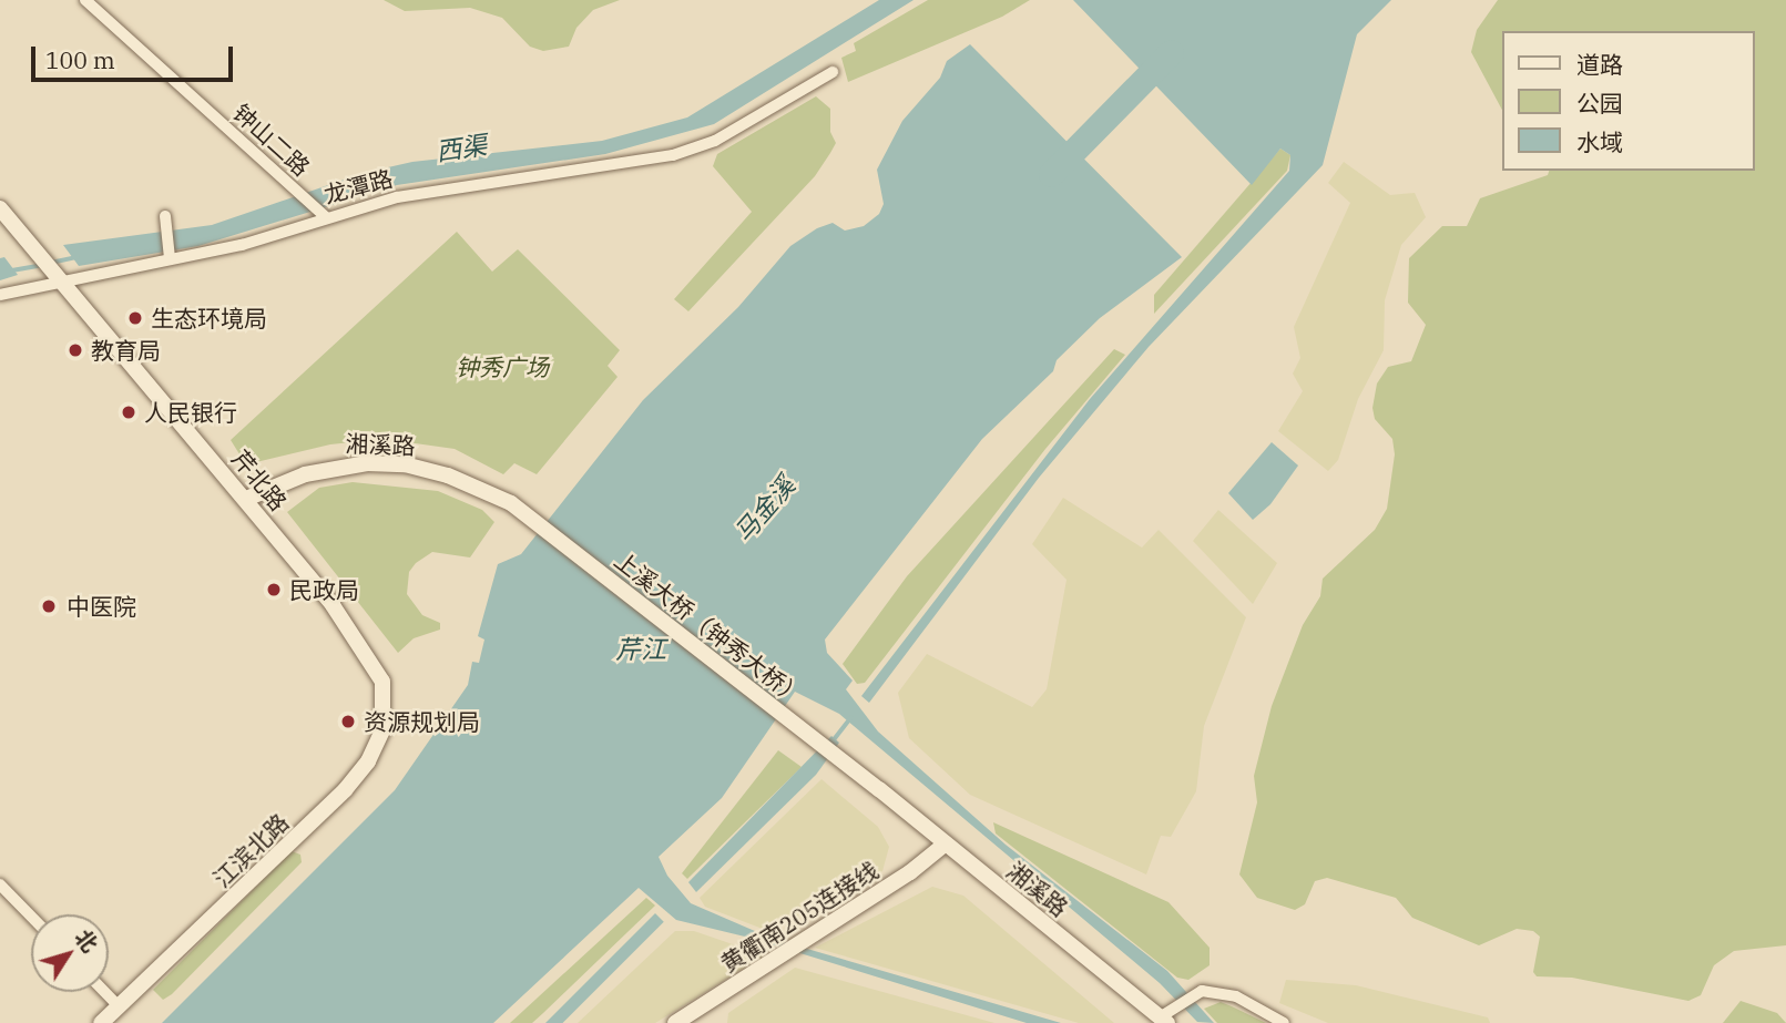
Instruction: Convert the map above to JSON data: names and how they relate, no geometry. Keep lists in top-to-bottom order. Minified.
{"streets":{"main road":["湘溪路","芹北路","上溪大桥（钟秀大桥）","江滨北路","黄衢南205连接线"],"street":["钟山二路","龙潭路"]},"crossings":[["钟山二路","龙潭路"],["龙潭路","芹北路"],["湘溪路","芹北路"],["湘溪路","上溪大桥（钟秀大桥）"],["湘溪路","黄衢南205连接线"],["芹北路","江滨北路"]],"water":["西渠","马金溪","芹江"],"parks":["钟秀广场"],"places":["生态环境局","教育局","人民银行","民政局","中医院","资源规划局"],"legend":["道路","公园","水域"],"scale_bar":"100 m","north":"top right"}
